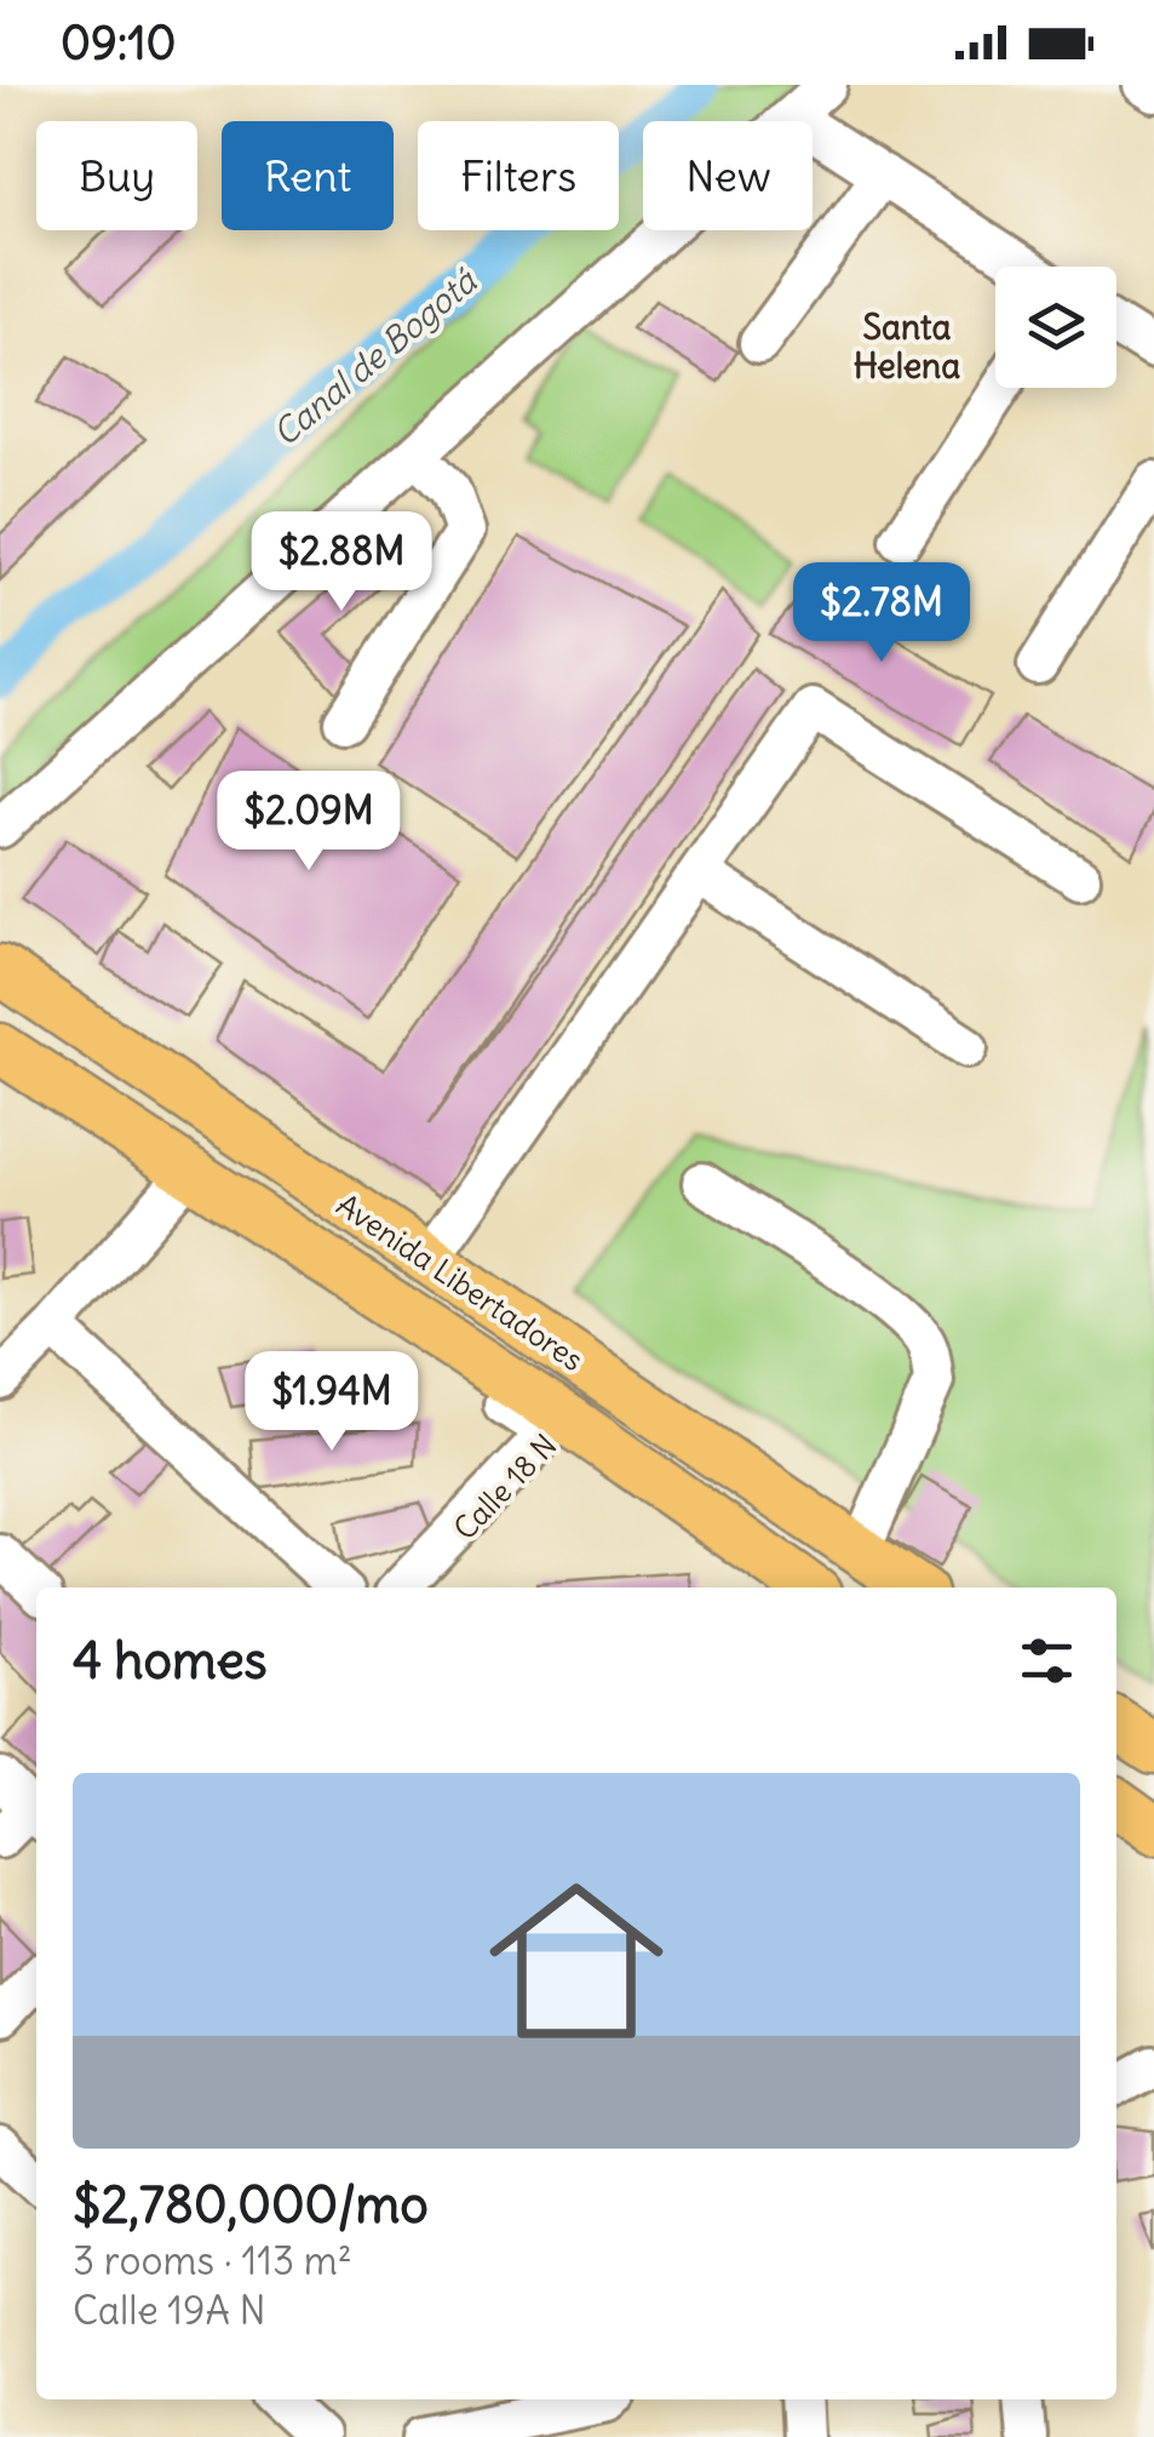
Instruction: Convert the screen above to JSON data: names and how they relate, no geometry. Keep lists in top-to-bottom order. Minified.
{"streets":{"main road":["Avenida Libertadores"],"street":["Calle 18 N"]},"crossings":[["Avenida Libertadores","Calle 18 N"]],"districts":["Santa Helena"],"water":["Canal de Bogotá"],"page":{"status":"09:10","chip":["Buy","Rent","Filters","New"],"price":["$2.88M","$2.78M","$2.09M","$1.94M"],"heading":"4 homes","list":[{"name":"$2,780,000/mo","note":"3 rooms · 113 m² · Calle 19A N"}]}}
